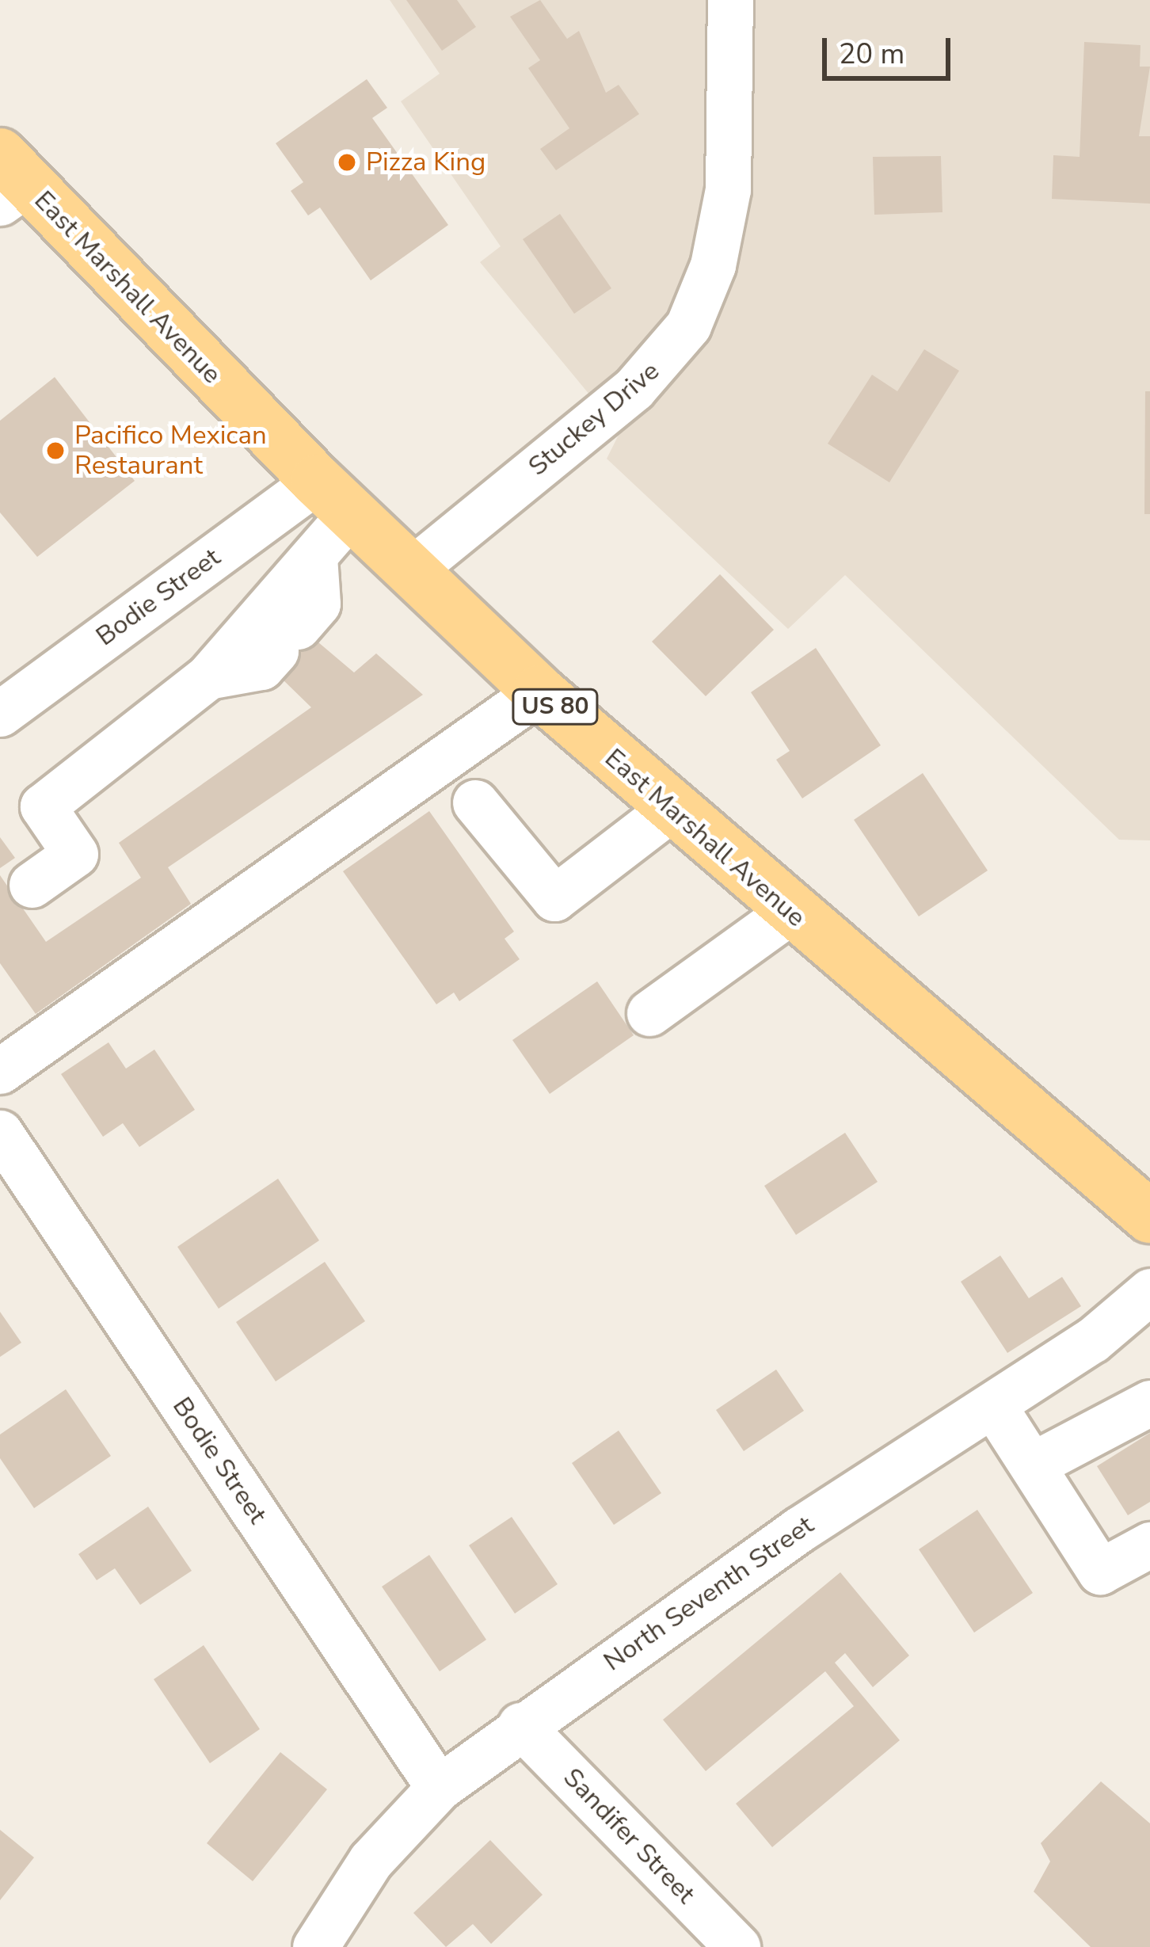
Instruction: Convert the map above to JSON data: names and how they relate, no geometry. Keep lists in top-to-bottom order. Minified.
{"streets":{"main road":["East Marshall Avenue","US 80"],"street":["Stuckey Drive","Bodie Street","North Seventh Street","Sandifer Street"]},"crossings":[["East Marshall Avenue","Stuckey Drive"],["East Marshall Avenue","Bodie Street"],["Bodie Street","North Seventh Street"],["North Seventh Street","Sandifer Street"]],"places":["Pizza King","Pacifico Mexican Restaurant"],"scale_bar":"20 m"}
